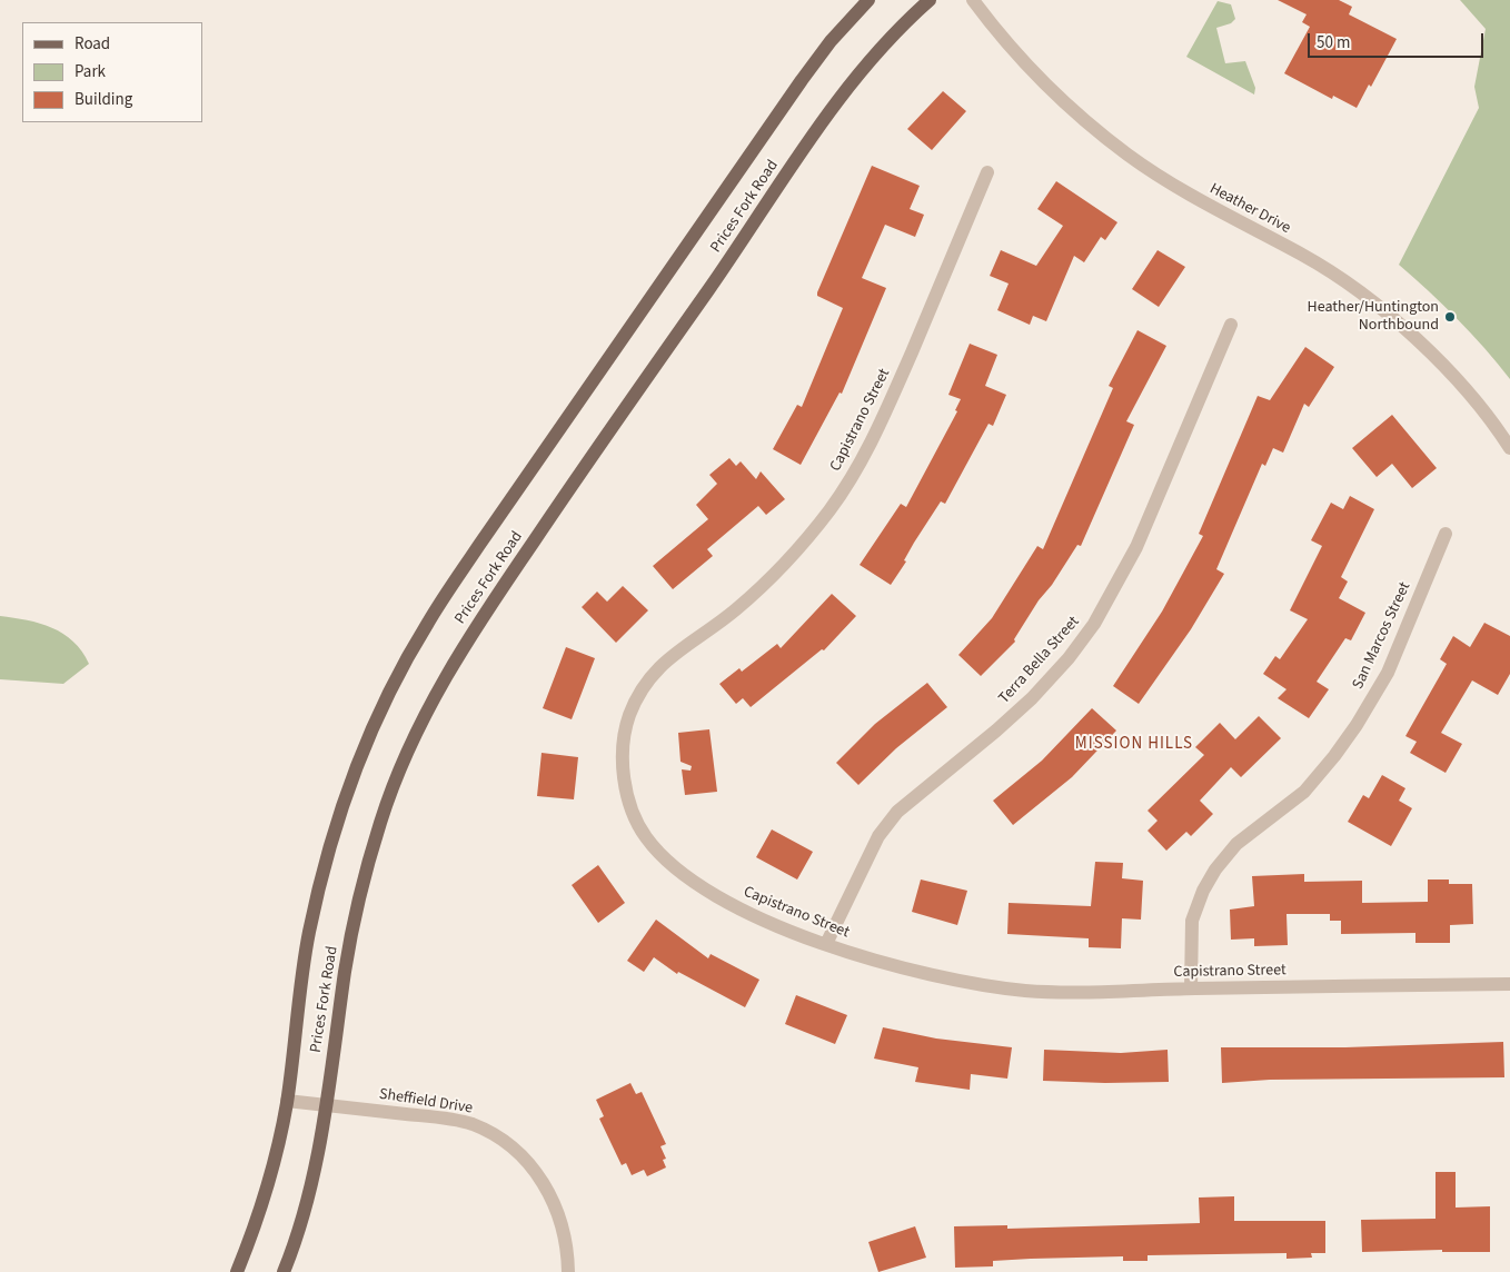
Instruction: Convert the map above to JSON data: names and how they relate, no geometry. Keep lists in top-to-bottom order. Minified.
{"streets":{"main road":["Prices Fork Road"],"street":["Heather Drive","Capistrano Street","San Marcos Street","Terra Bella Street","Sheffield Drive"]},"crossings":[["Prices Fork Road","Sheffield Drive"],["Capistrano Street","San Marcos Street"],["Capistrano Street","Terra Bella Street"]],"districts":["MISSION HILLS"],"places":["Heather/Huntington Northbound"],"legend":["Road","Park","Building"],"scale_bar":"50 m"}
